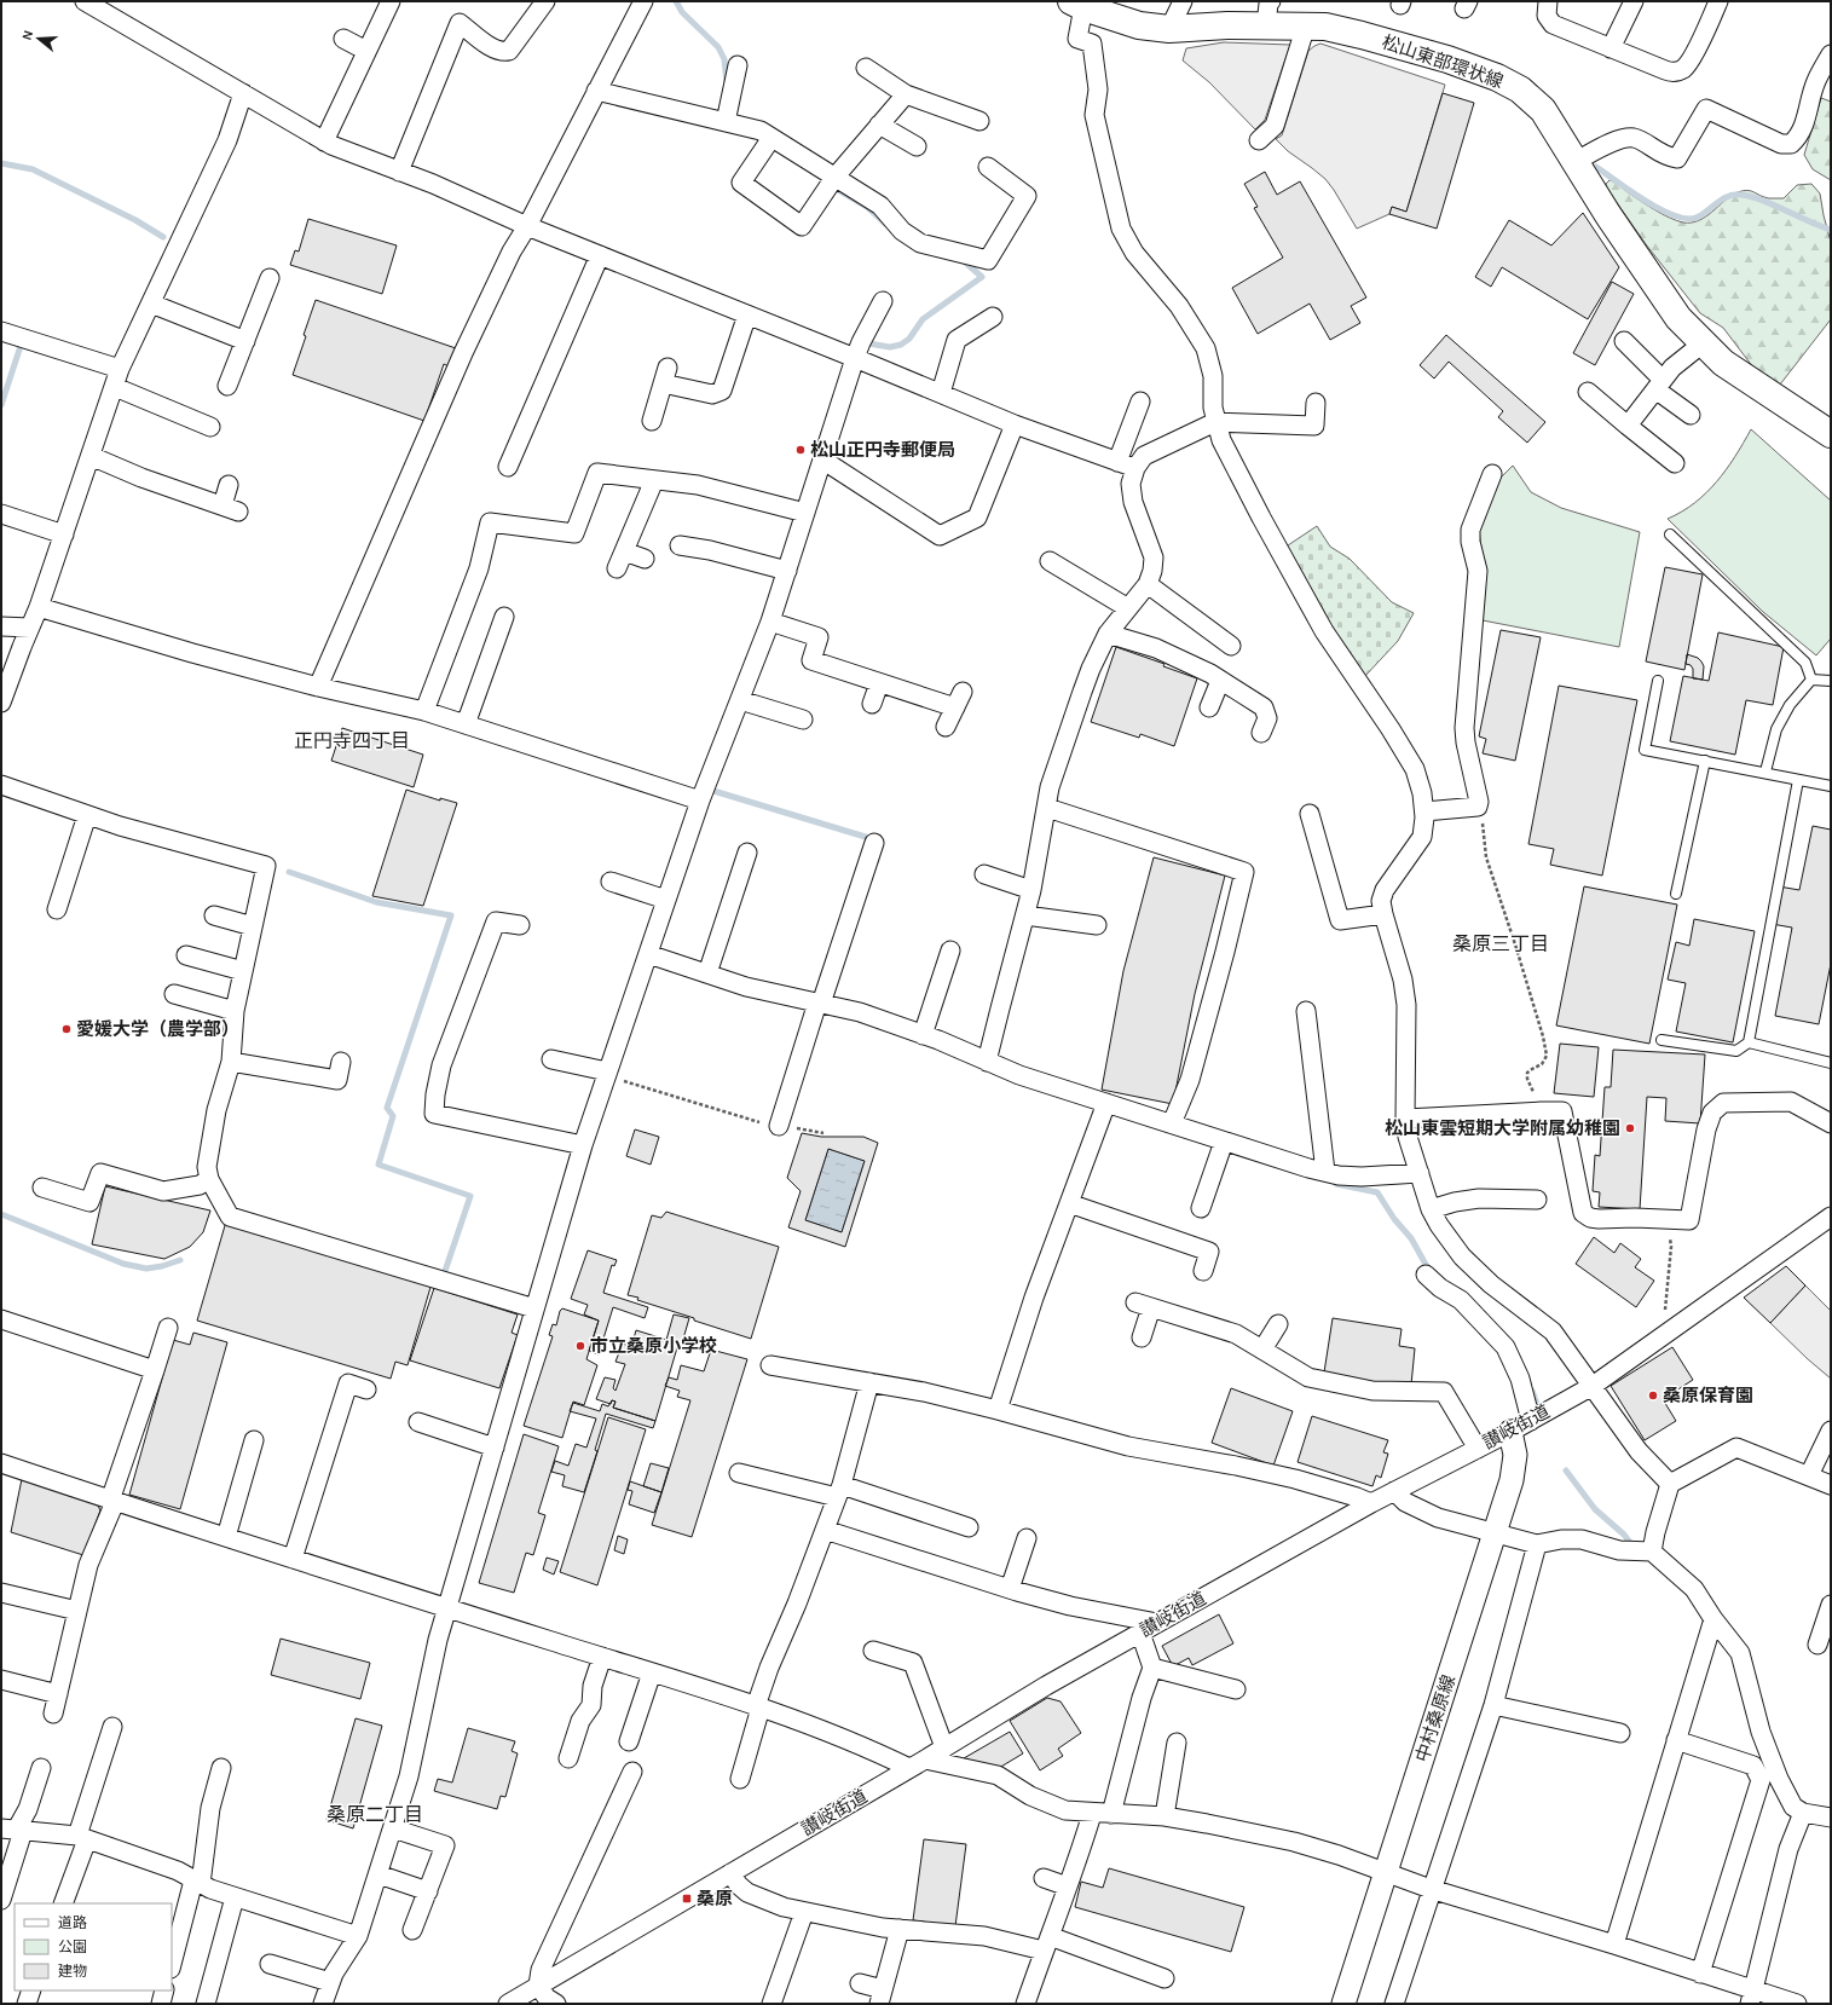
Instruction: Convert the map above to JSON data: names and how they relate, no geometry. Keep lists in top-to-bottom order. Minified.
{"streets":{"main road":["松山東部環状線"],"street":["讃岐街道","中村桑原線"]},"crossings":[["讃岐街道","中村桑原線"]],"districts":["正円寺四丁目","桑原三丁目","桑原二丁目"],"places":{"other":["松山正円寺郵便局","愛媛大学（農学部）","松山東雲短期大学附属幼稚園","市立桑原小学校","桑原保育園"],"transit":["桑原"]},"legend":["道路","公園","建物"],"north":"left"}
